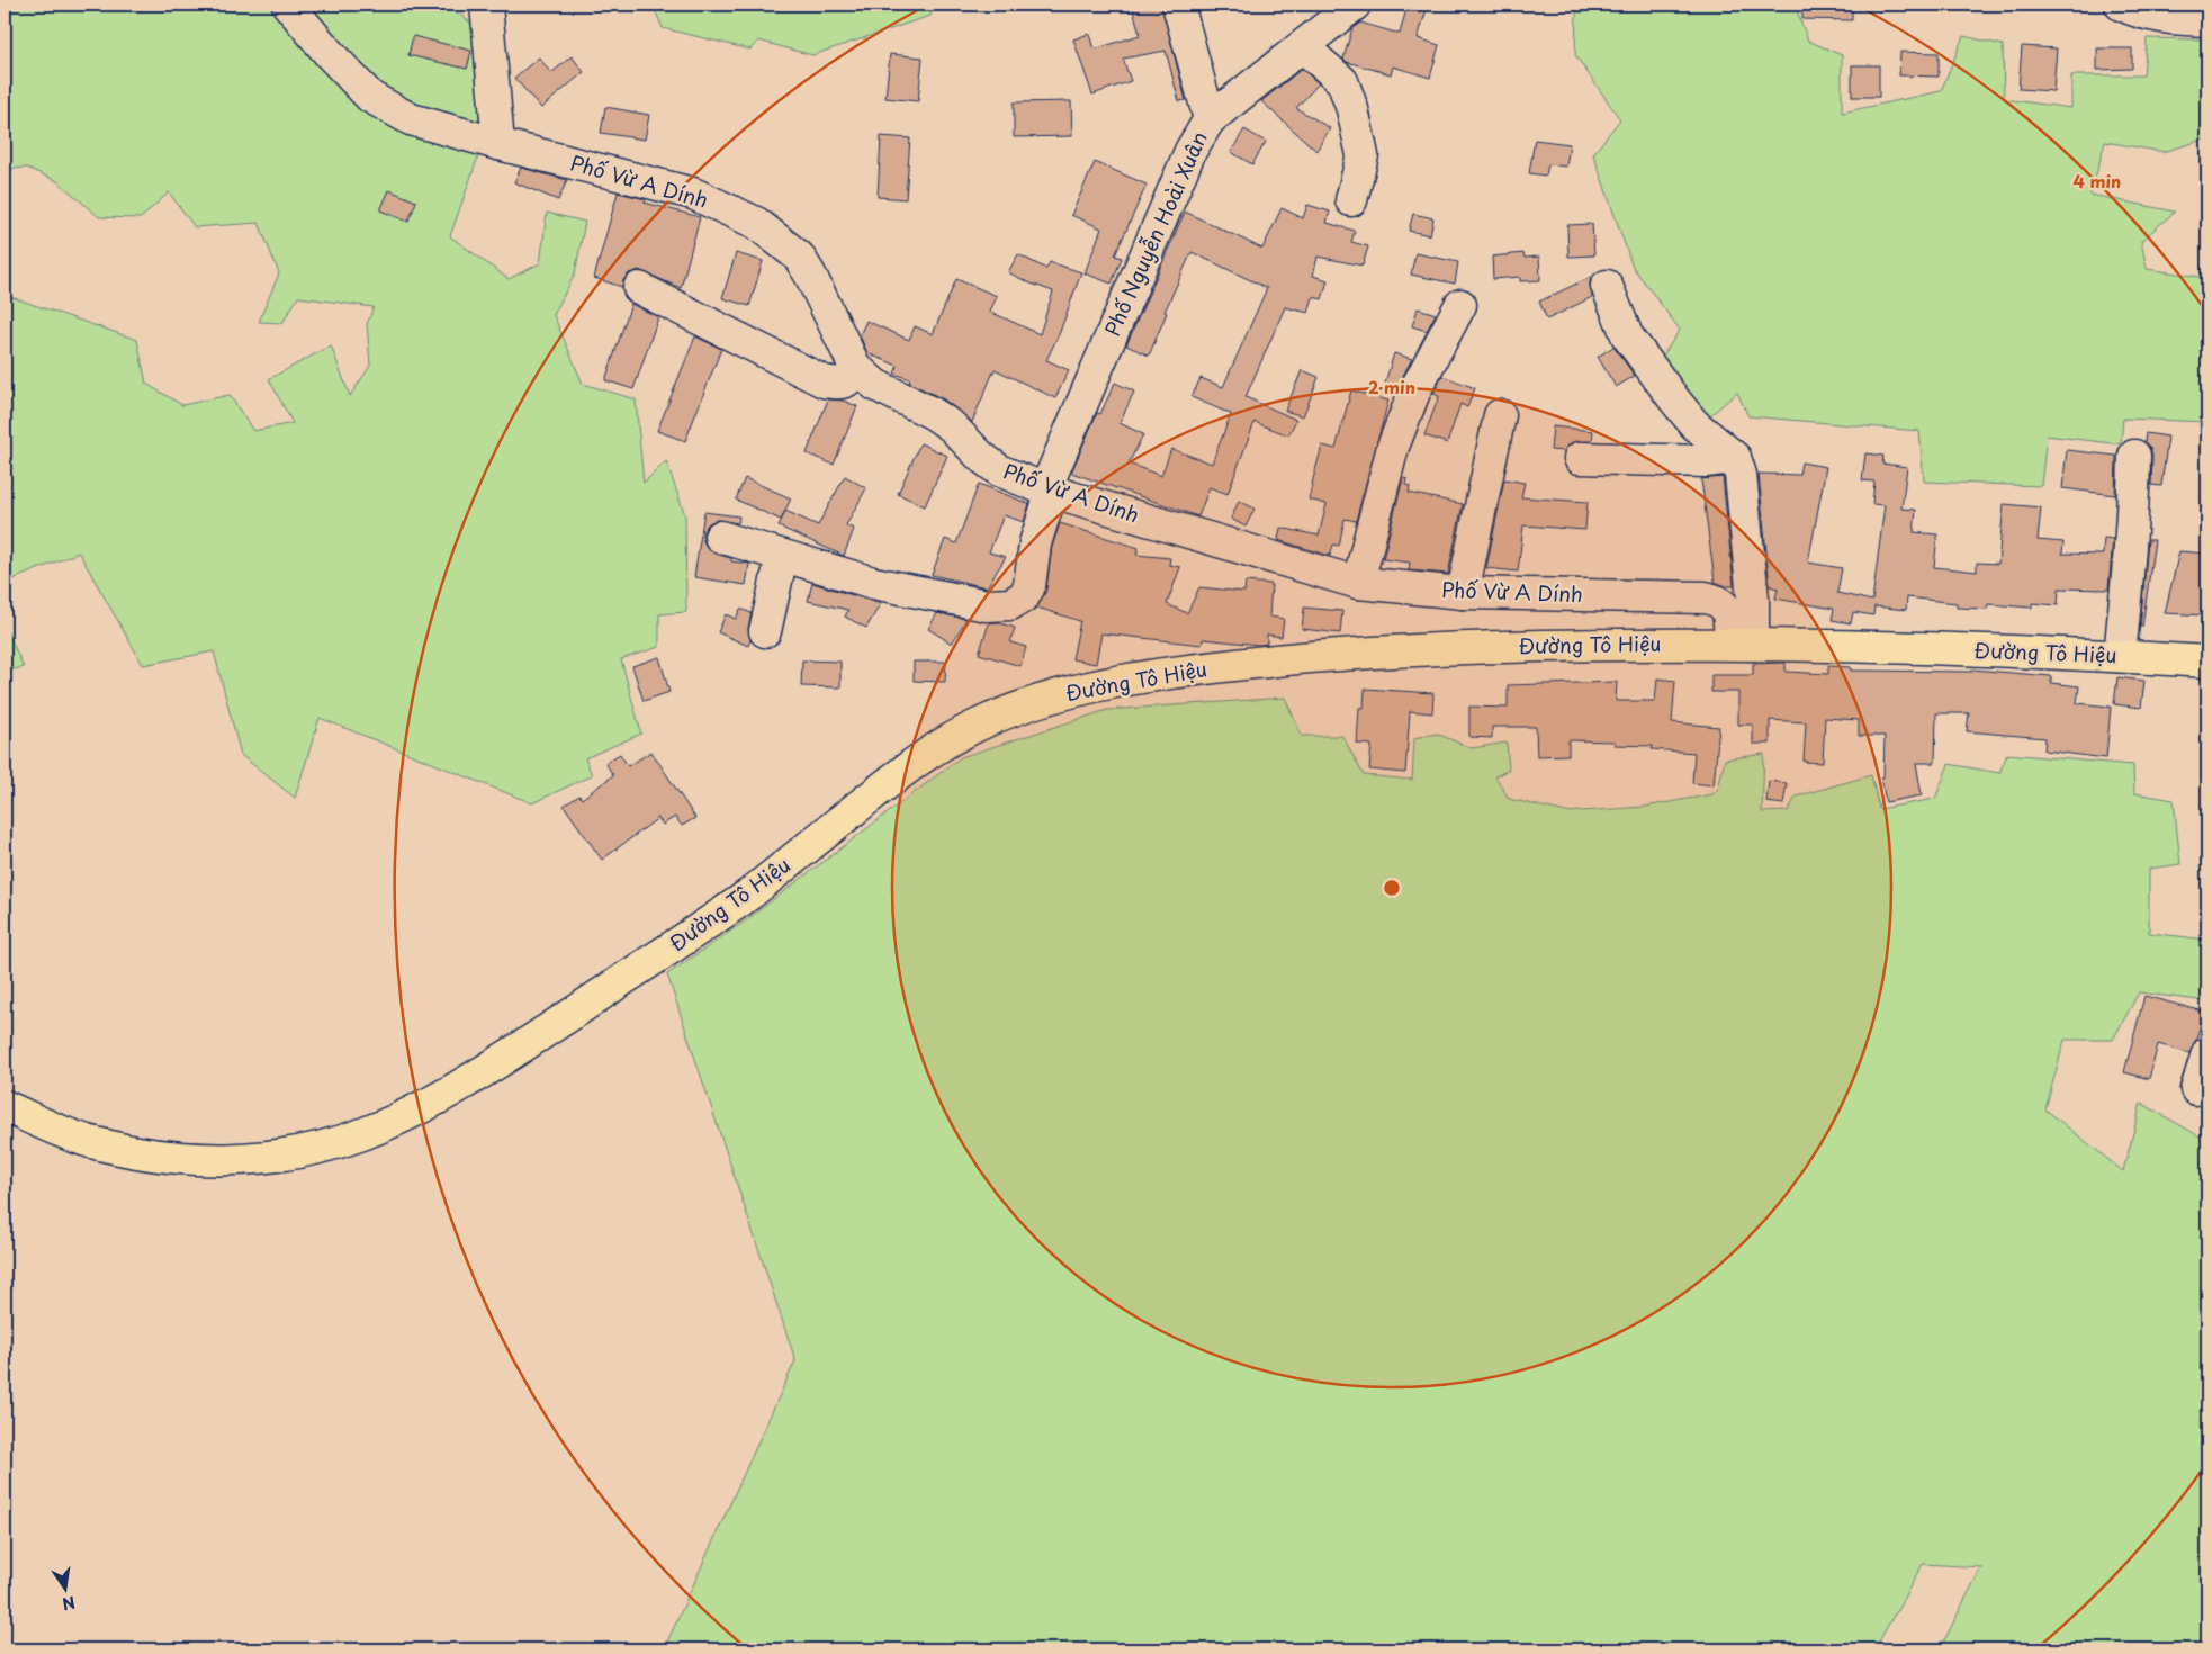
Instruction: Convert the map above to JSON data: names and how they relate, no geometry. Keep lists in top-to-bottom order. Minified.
{"streets":{"highway":["Đường Tô Hiệu"],"street":["Phố Vừ A Dính","Phố Nguyễn Hoài Xuân"]},"crossings":[["Phố Vừ A Dính","Phố Nguyễn Hoài Xuân"],["Phố Vừ A Dính","Đường Tô Hiệu"]],"north":"bottom","rings":["4 min","2 min"]}
